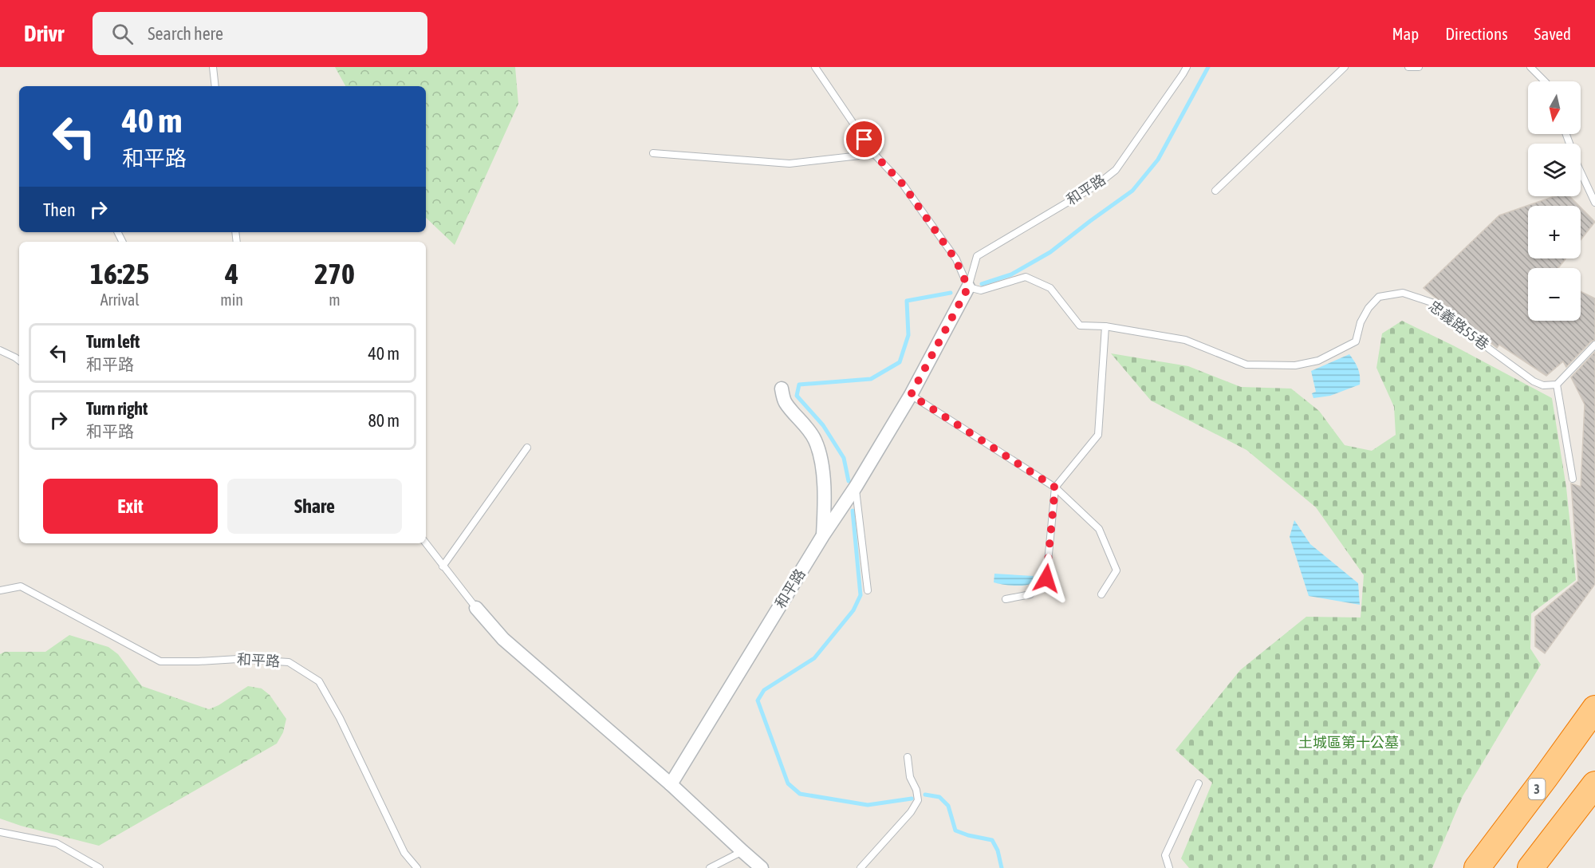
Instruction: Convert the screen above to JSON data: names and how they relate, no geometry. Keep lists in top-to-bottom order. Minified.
{"streets":{"highway":["3"],"street":["和平路"],"lane":["忠義路55巷"]},"crossings":[["和平路","忠義路55巷"]],"parks":["土城區第十公墓"],"north":"bottom","page":{"header":"Drivr","search":"Search here","nav":["Map","Directions","Saved"],"map_buttons":["+","−"],"turn":["40 m","和平路"],"then":"Then","eta":["16:25","Arrival","4","min","270","m"],"list":[{"name":"Turn left","note":"和平路","value":"40 m"},{"name":"Turn right","note":"和平路","value":"80 m"}],"buttons":["Exit","Share"]}}
